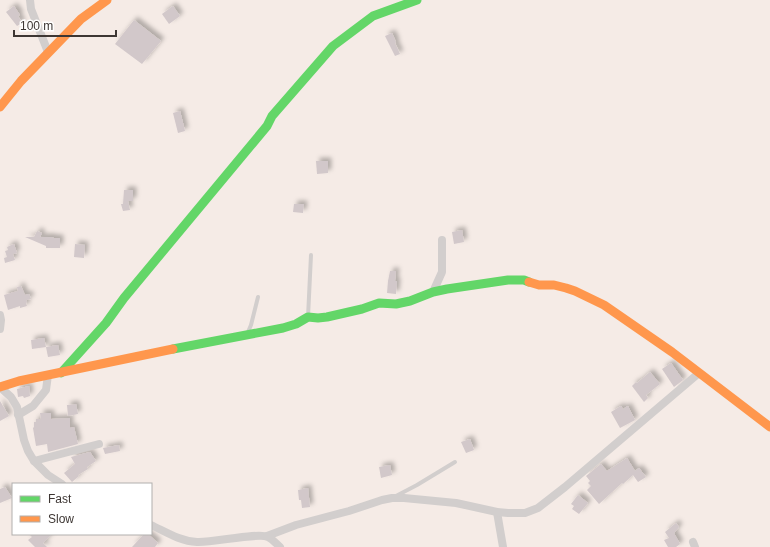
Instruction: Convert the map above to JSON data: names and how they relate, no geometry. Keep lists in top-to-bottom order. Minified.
{"legend":["Fast","Slow"],"scale_bar":"100 m"}
